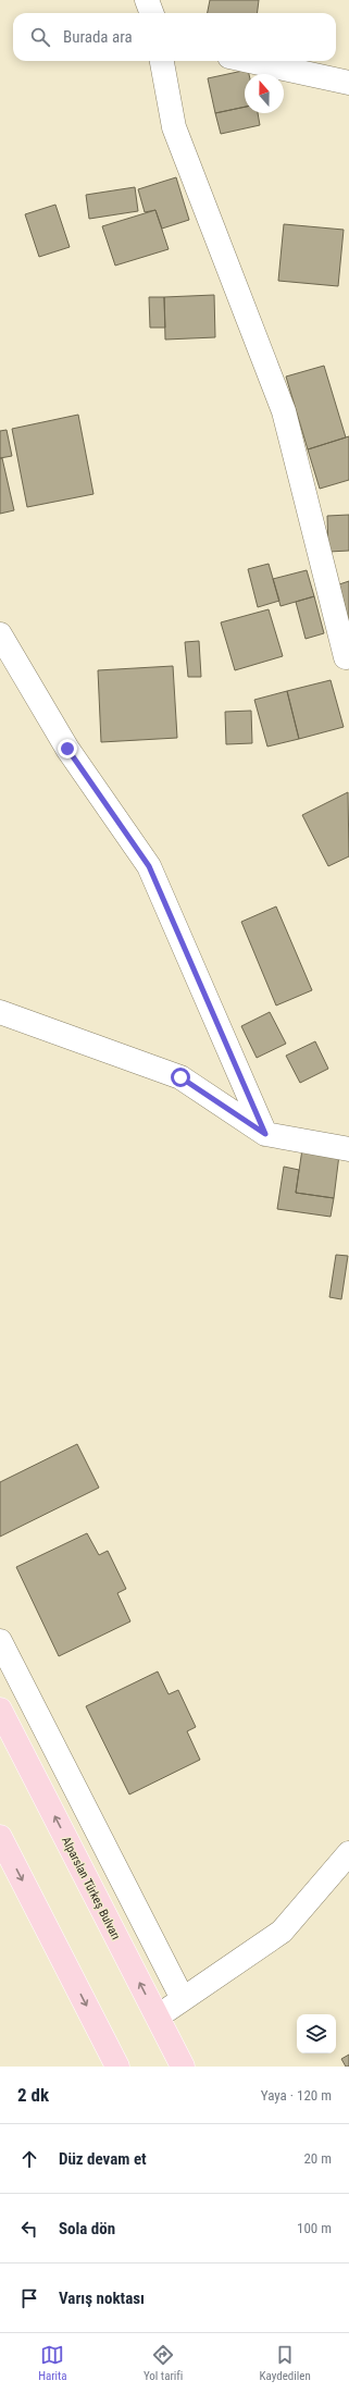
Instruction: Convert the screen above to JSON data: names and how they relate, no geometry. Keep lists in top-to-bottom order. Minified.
{"streets":{"main road":["Alparslan Türkeş Bulvarı"]},"north":"top","page":{"search":"Burada ara","heading":["2 dk","Yaya · 120 m"],"list":[["Düz devam et","20 m"],["Sola dön","100 m"],"Varış noktası"],"nav":["Harita","Yol tarifi","Kaydedilen"]}}
